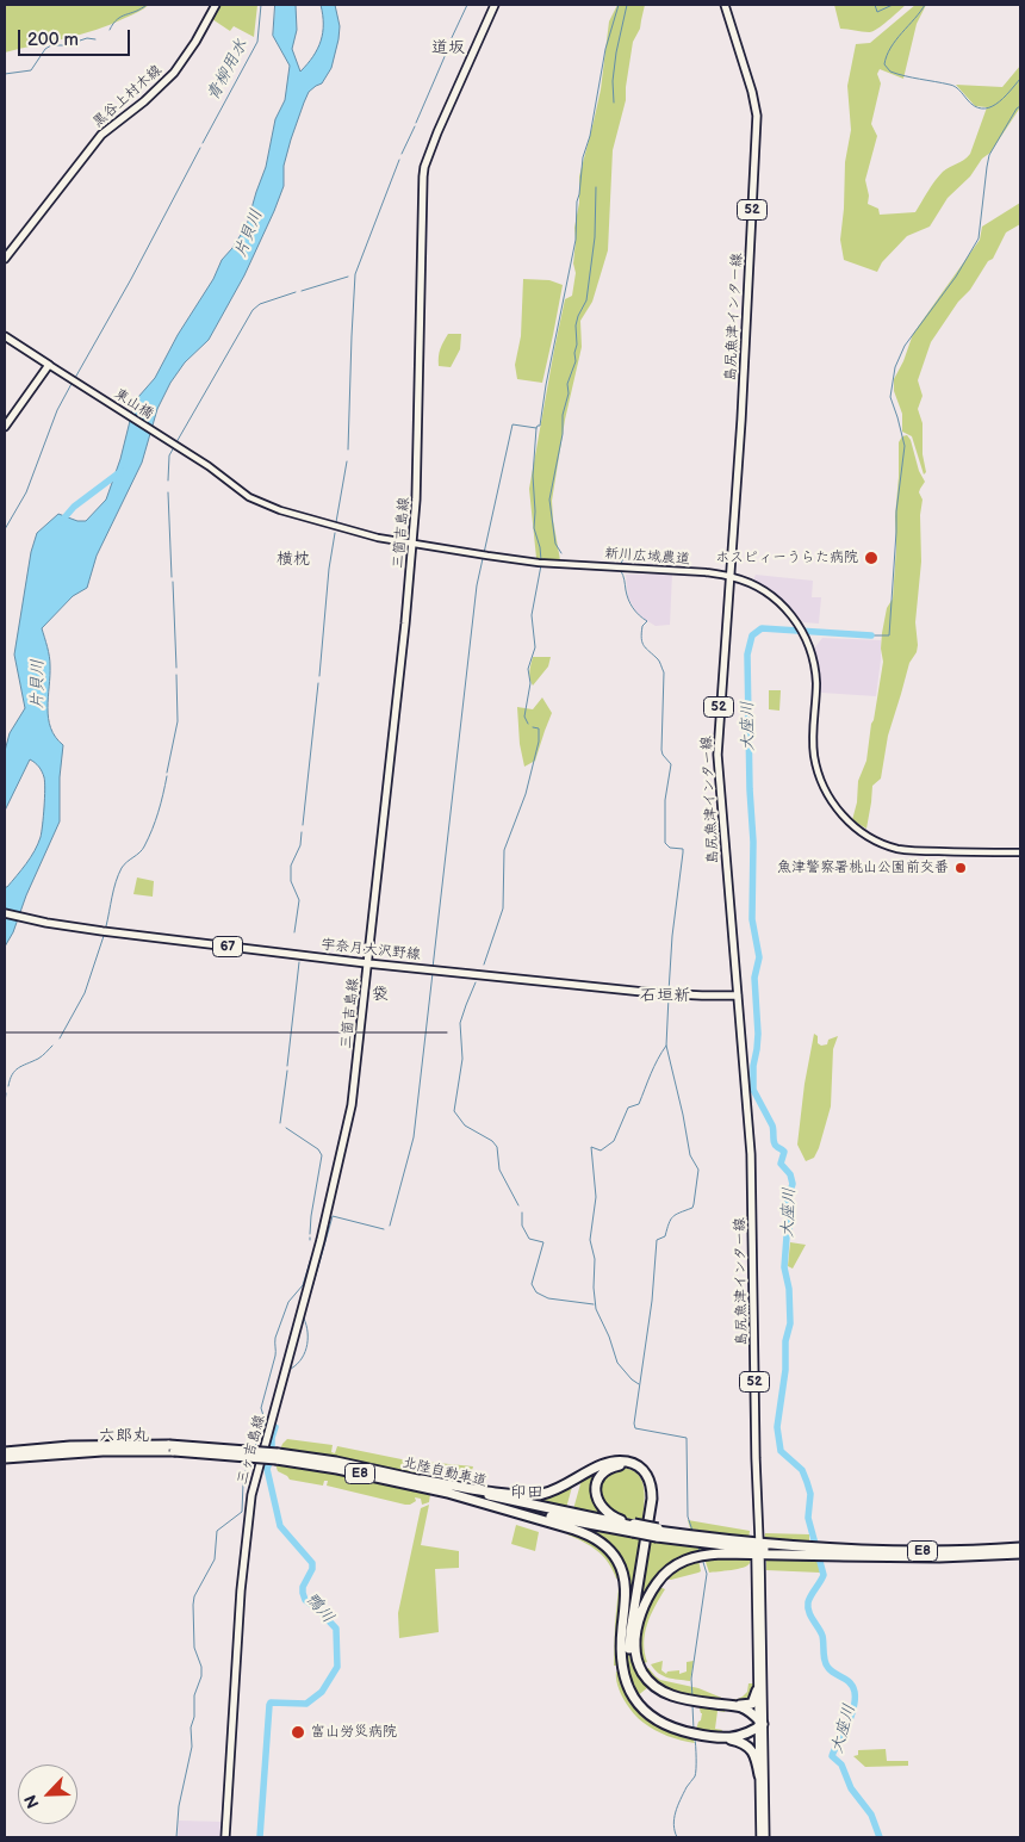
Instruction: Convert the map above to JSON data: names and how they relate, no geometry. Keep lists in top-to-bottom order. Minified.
{"streets":{"highway":["北陸自動車道","E8"],"main road":["黒谷上村木線","52","島尻魚津インター線","三箇吉島線","67","宇奈月大沢野線","三ヶ吉島線"],"street":["東山橋","新川広域農道"]},"crossings":[["島尻魚津インター線","新川広域農道"],["島尻魚津インター線","宇奈月大沢野線"],["東山橋","三箇吉島線"],["東山橋","新川広域農道"],["三箇吉島線","新川広域農道"],["三箇吉島線","宇奈月大沢野線"],["三箇吉島線","三ヶ吉島線"]],"districts":["道坂","横枕","袋","石垣新","六郎丸","印田"],"water":["青柳用水","片貝川","大座川","鴨川"],"places":["ホスピィーうらた病院","魚津警察署桃山公園前交番","富山労災病院"],"scale_bar":"200 m","north":"bottom left"}
